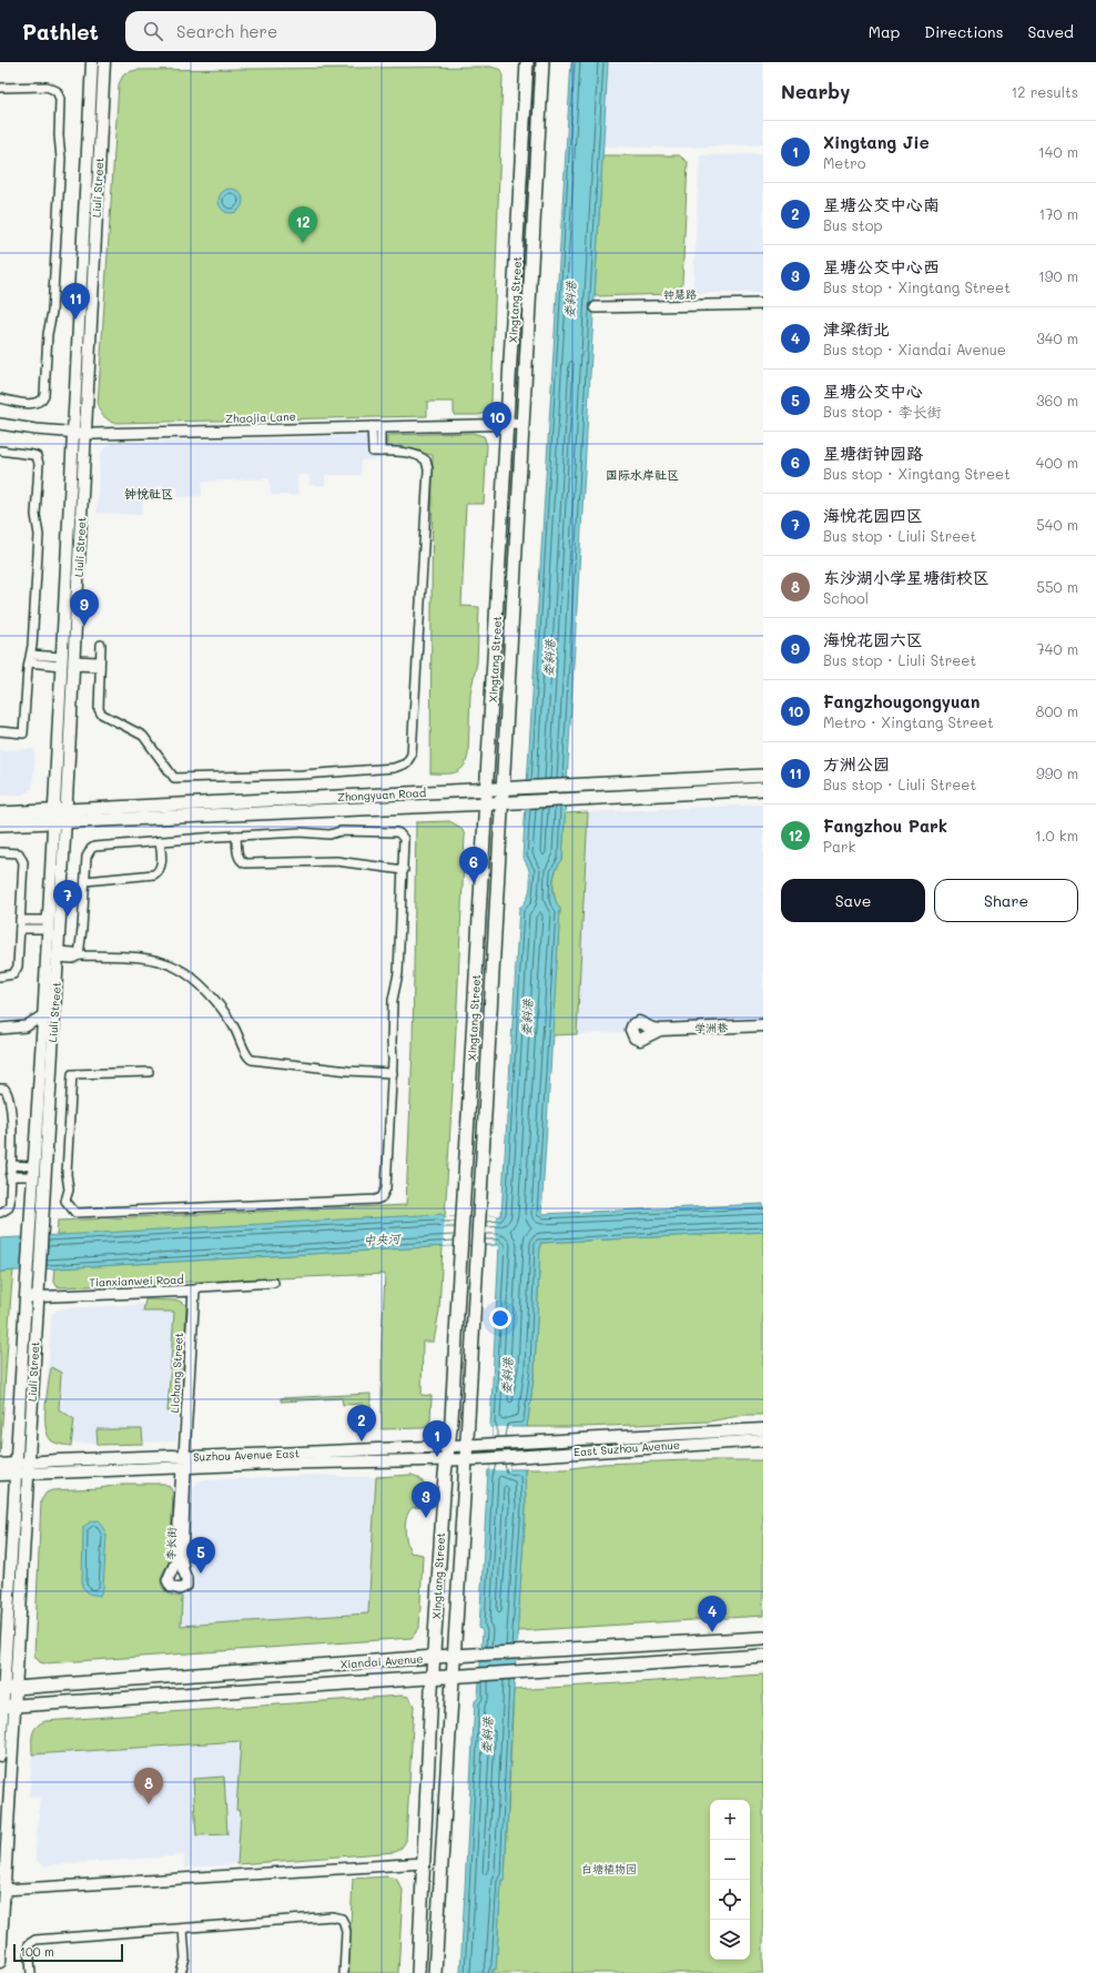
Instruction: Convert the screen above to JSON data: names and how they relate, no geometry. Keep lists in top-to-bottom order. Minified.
{"streets":{"main road":["Liuli Street","Xingtang Street","Zhongyuan Road","学洲巷","East Suzhou Avenue","Suzhou Avenue East","Xiandai Avenue"],"street":["钟慧路","Zhaojia Lane","Tianxianwei Road","Lichang Street","李长街"]},"crossings":[["Liuli Street","Zhaojia Lane"],["Liuli Street","Zhongyuan Road"],["Liuli Street","Tianxianwei Road"],["Liuli Street","Suzhou Avenue East"],["Liuli Street","Xiandai Avenue"],["Xingtang Street","Zhaojia Lane"],["Xingtang Street","Zhongyuan Road"],["Xingtang Street","Suzhou Avenue East"],["Xingtang Street","Xiandai Avenue"],["Tianxianwei Road","Lichang Street"],["Lichang Street","Suzhou Avenue East"],["Lichang Street","李长街"],["East Suzhou Avenue","Suzhou Avenue East"],["Suzhou Avenue East","李长街"]],"districts":["国际水岸社区","钟悦社区"],"water":["娄斜港","中央河"],"parks":["白塘植物园"],"scale_bar":"100 m","page":{"header":"Pathlet","search":"Search here","nav":["Map","Directions","Saved"],"heading":["Nearby","12 results"],"list":[{"mark":"1","name":"Xingtang Jie","note":"Metro","value":"140 m"},{"mark":"2","name":"星塘公交中心南","note":"Bus stop","value":"170 m"},{"mark":"3","name":"星塘公交中心西","note":"Bus stop · Xingtang Street","value":"190 m"},{"mark":"4","name":"津梁街北","note":"Bus stop · Xiandai Avenue","value":"340 m"},{"mark":"5","name":"星塘公交中心","note":"Bus stop · 李长街","value":"360 m"},{"mark":"6","name":"星塘街钟园路","note":"Bus stop · Xingtang Street","value":"400 m"},{"mark":"7","name":"海悦花园四区","note":"Bus stop · Liuli Street","value":"540 m"},{"mark":"8","name":"东沙湖小学星塘街校区","note":"School","value":"550 m"},{"mark":"9","name":"海悦花园六区","note":"Bus stop · Liuli Street","value":"740 m"},{"mark":"10","name":"Fangzhougongyuan","note":"Metro · Xingtang Street","value":"800 m"},{"mark":"11","name":"方洲公园","note":"Bus stop · Liuli Street","value":"990 m"},{"mark":"12","name":"Fangzhou Park","note":"Park","value":"1.0 km"}],"pins":["12","11","10","9","6","7","2","1","3","5","4","8"],"buttons":["Save","Share"],"map_buttons":["+","−"],"scale":"100 m"}}
